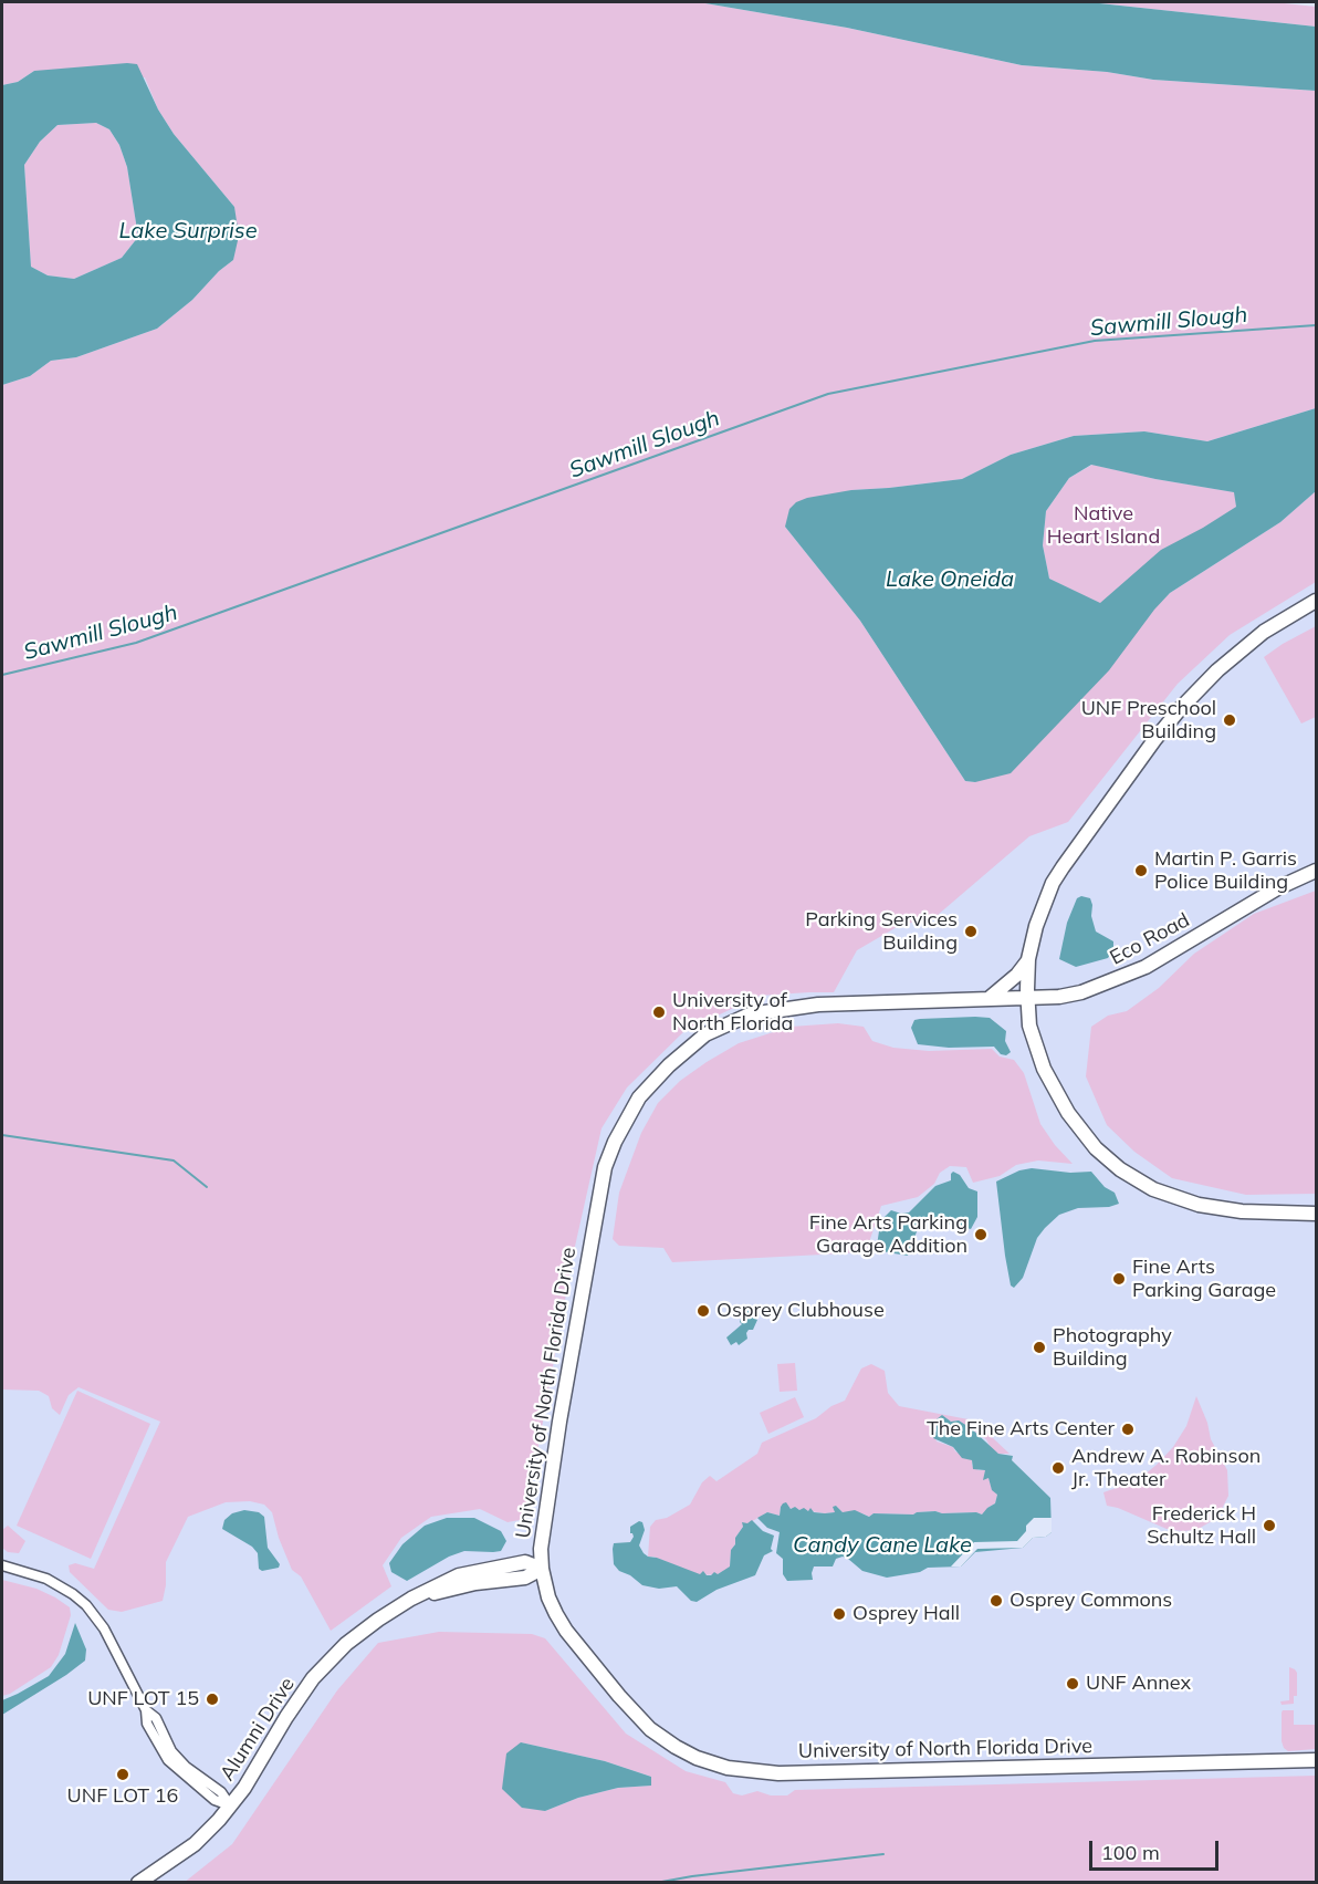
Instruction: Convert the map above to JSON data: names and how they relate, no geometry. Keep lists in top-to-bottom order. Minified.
{"streets":{"street":["Eco Road","University of North Florida Drive","Alumni Drive"]},"crossings":[["Eco Road","University of North Florida Drive"],["University of North Florida Drive","Alumni Drive"]],"water":["Lake Surprise","Sawmill Slough","Lake Oneida","Candy Cane Lake"],"parks":["Native Heart Island"],"places":["UNF Preschool Building","Martin P. Garris Police Building","Parking Services Building","University of North Florida","Fine Arts Parking Garage Addition","Fine Arts Parking Garage","Osprey Clubhouse","Photography Building","The Fine Arts Center","Andrew A. Robinson Jr. Theater","Frederick H Schultz Hall","Osprey Commons","Osprey Hall","UNF Annex","UNF LOT 15","UNF LOT 16"],"scale_bar":"100 m"}
